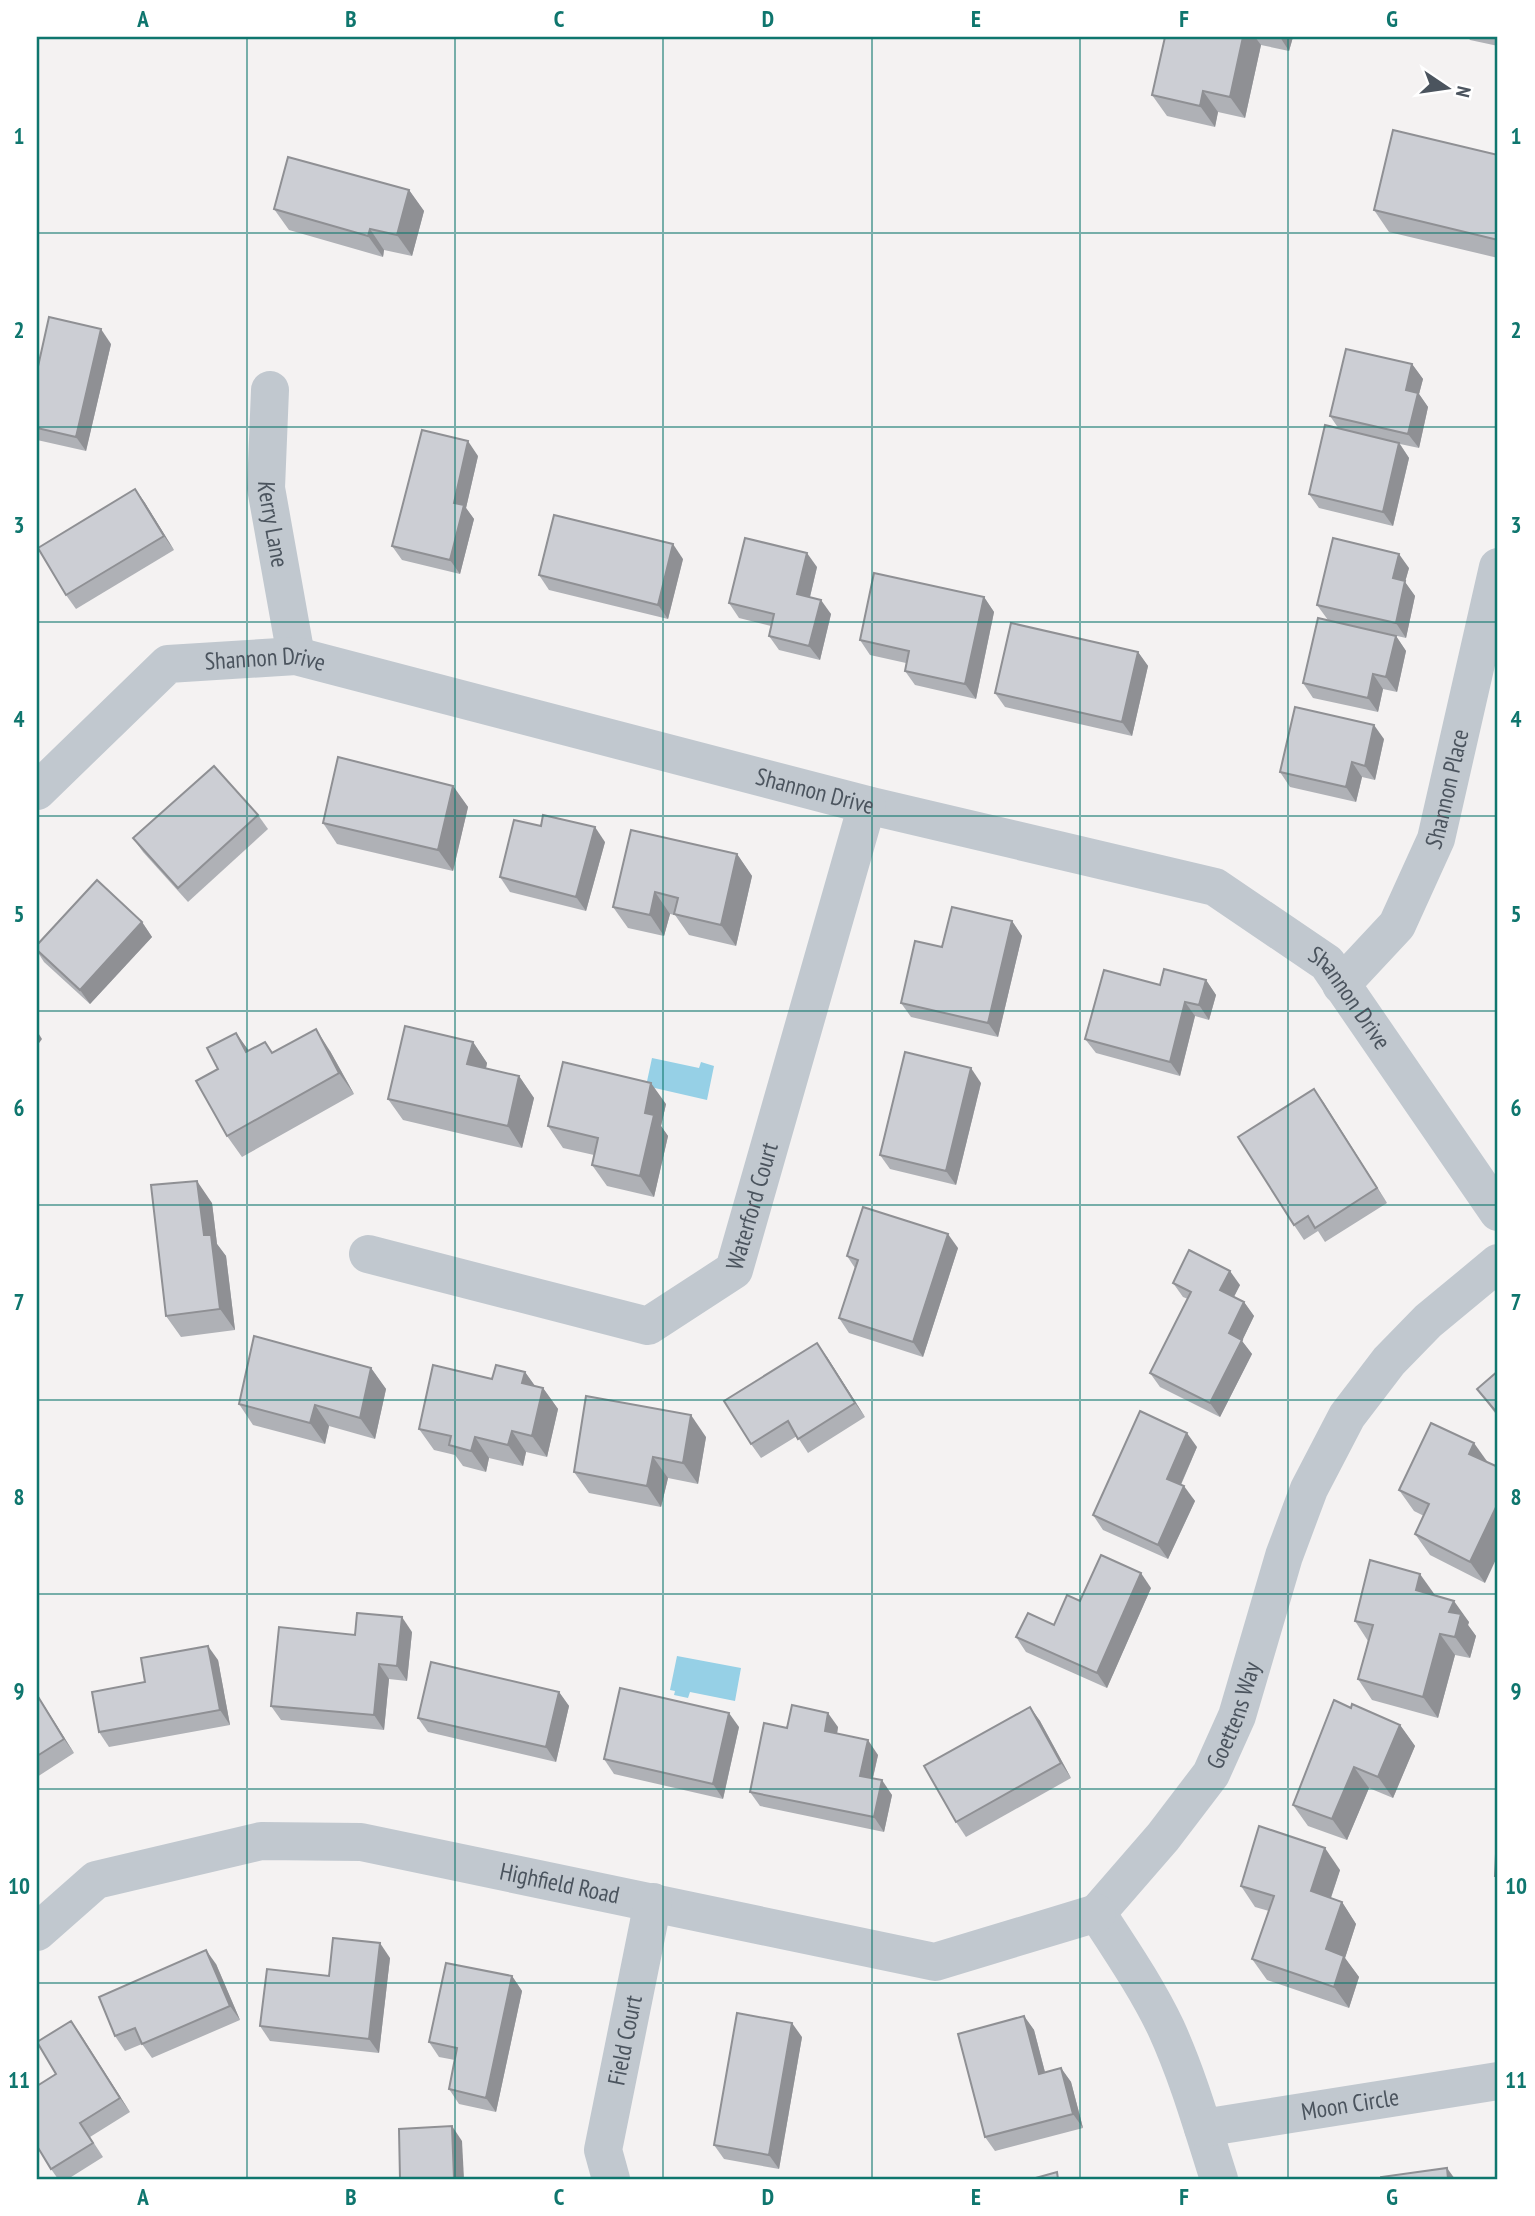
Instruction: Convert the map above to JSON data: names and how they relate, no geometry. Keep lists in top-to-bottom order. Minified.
{"streets":{"street":["Kerry Lane","Shannon Drive","Shannon Place","Waterford Court","Goettens Way","Highfield Road","Field Court","Moon Circle"]},"crossings":[["Kerry Lane","Shannon Drive"],["Shannon Drive","Shannon Place"],["Shannon Drive","Waterford Court"],["Goettens Way","Highfield Road"],["Highfield Road","Field Court"]],"north":"right","grid":{"columns":["A","B","C","D","E","F","G"],"rows":["1","2","3","4","5","6","7","8","9","10","11"]}}
